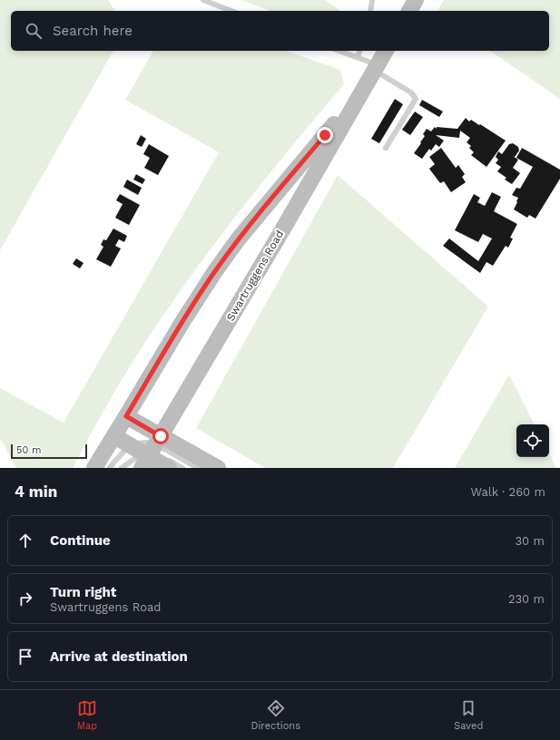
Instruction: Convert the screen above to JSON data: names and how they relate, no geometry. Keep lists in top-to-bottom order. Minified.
{"streets":{"main road":["Swartruggens Road"]},"scale_bar":"50 m","page":{"search":"Search here","scale":"50 m","heading":["4 min","Walk · 260 m"],"list":[["Continue","30 m"],["Turn right","Swartruggens Road","230 m"],"Arrive at destination"],"nav":["Map","Directions","Saved"]}}
